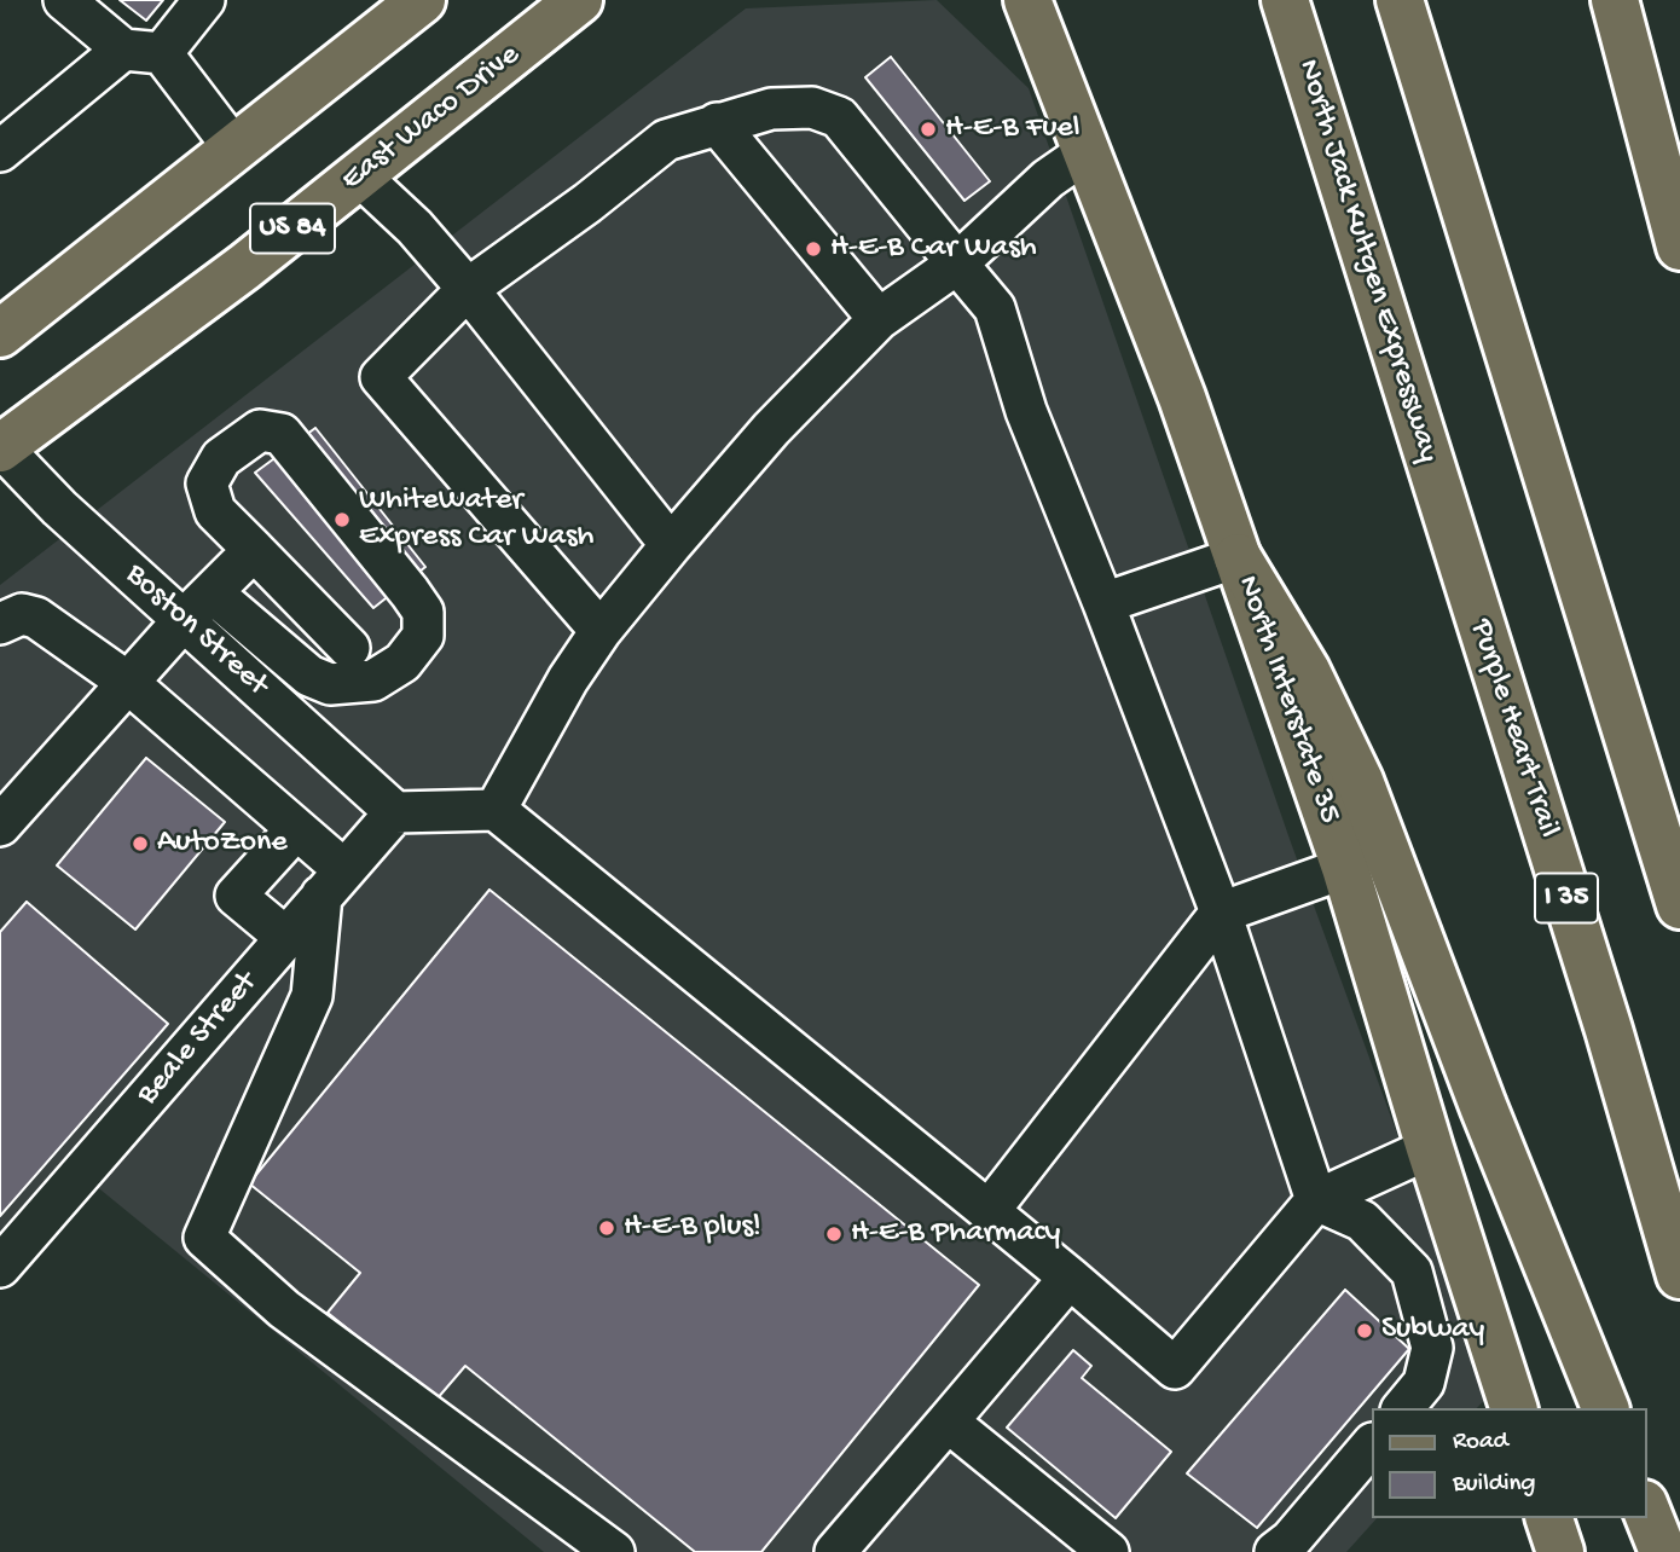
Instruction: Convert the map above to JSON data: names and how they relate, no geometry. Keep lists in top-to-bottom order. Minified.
{"streets":{"main road":["East Waco Drive","US 84","North Jack Kultgen Expressway","North Interstate 35","Purple Heart Trail","I 35"],"street":["Boston Street","Beale Street"]},"crossings":[["East Waco Drive","Boston Street"],["North Jack Kultgen Expressway","Purple Heart Trail"],["Boston Street","Beale Street"]],"places":["H-E-B Fuel","H-E-B Car Wash","WhiteWater Express Car Wash","AutoZone","H-E-B plus!","H-E-B Pharmacy","Subway"],"legend":["Road","Building"]}
